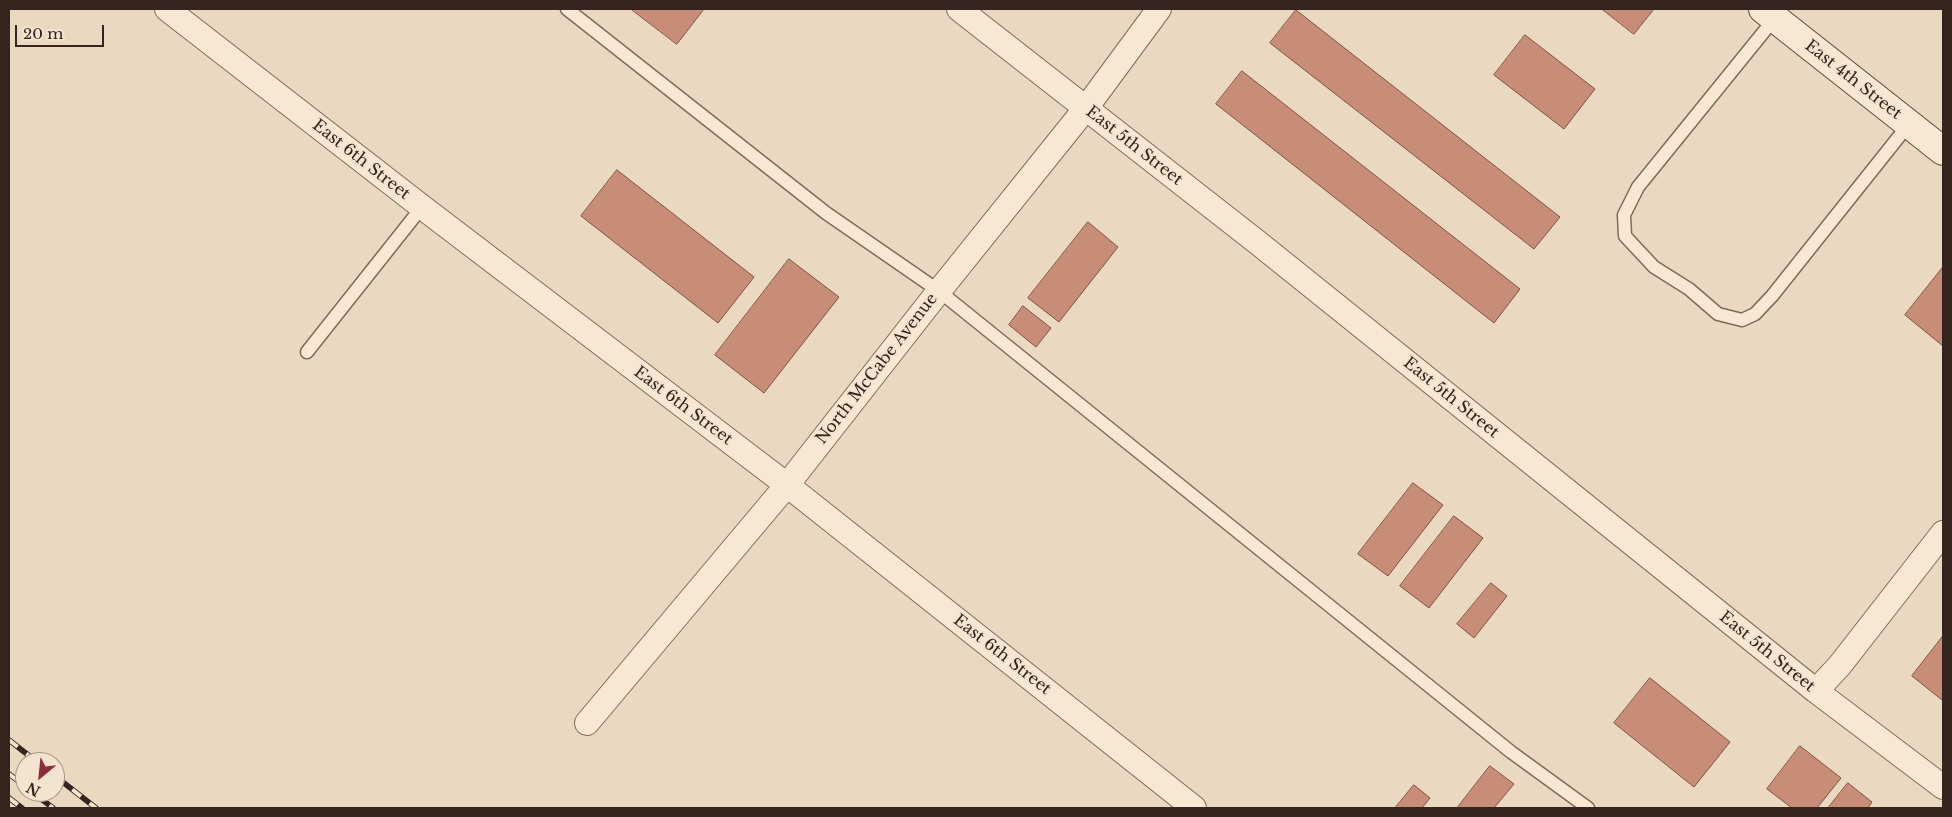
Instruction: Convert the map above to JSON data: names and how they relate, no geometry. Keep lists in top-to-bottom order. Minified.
{"streets":{"main road":["East 4th Street"],"street":["East 5th Street","East 6th Street","North McCabe Avenue"]},"crossings":[["East 5th Street","North McCabe Avenue"],["East 6th Street","North McCabe Avenue"]],"scale_bar":"20 m","north":"bottom left"}
